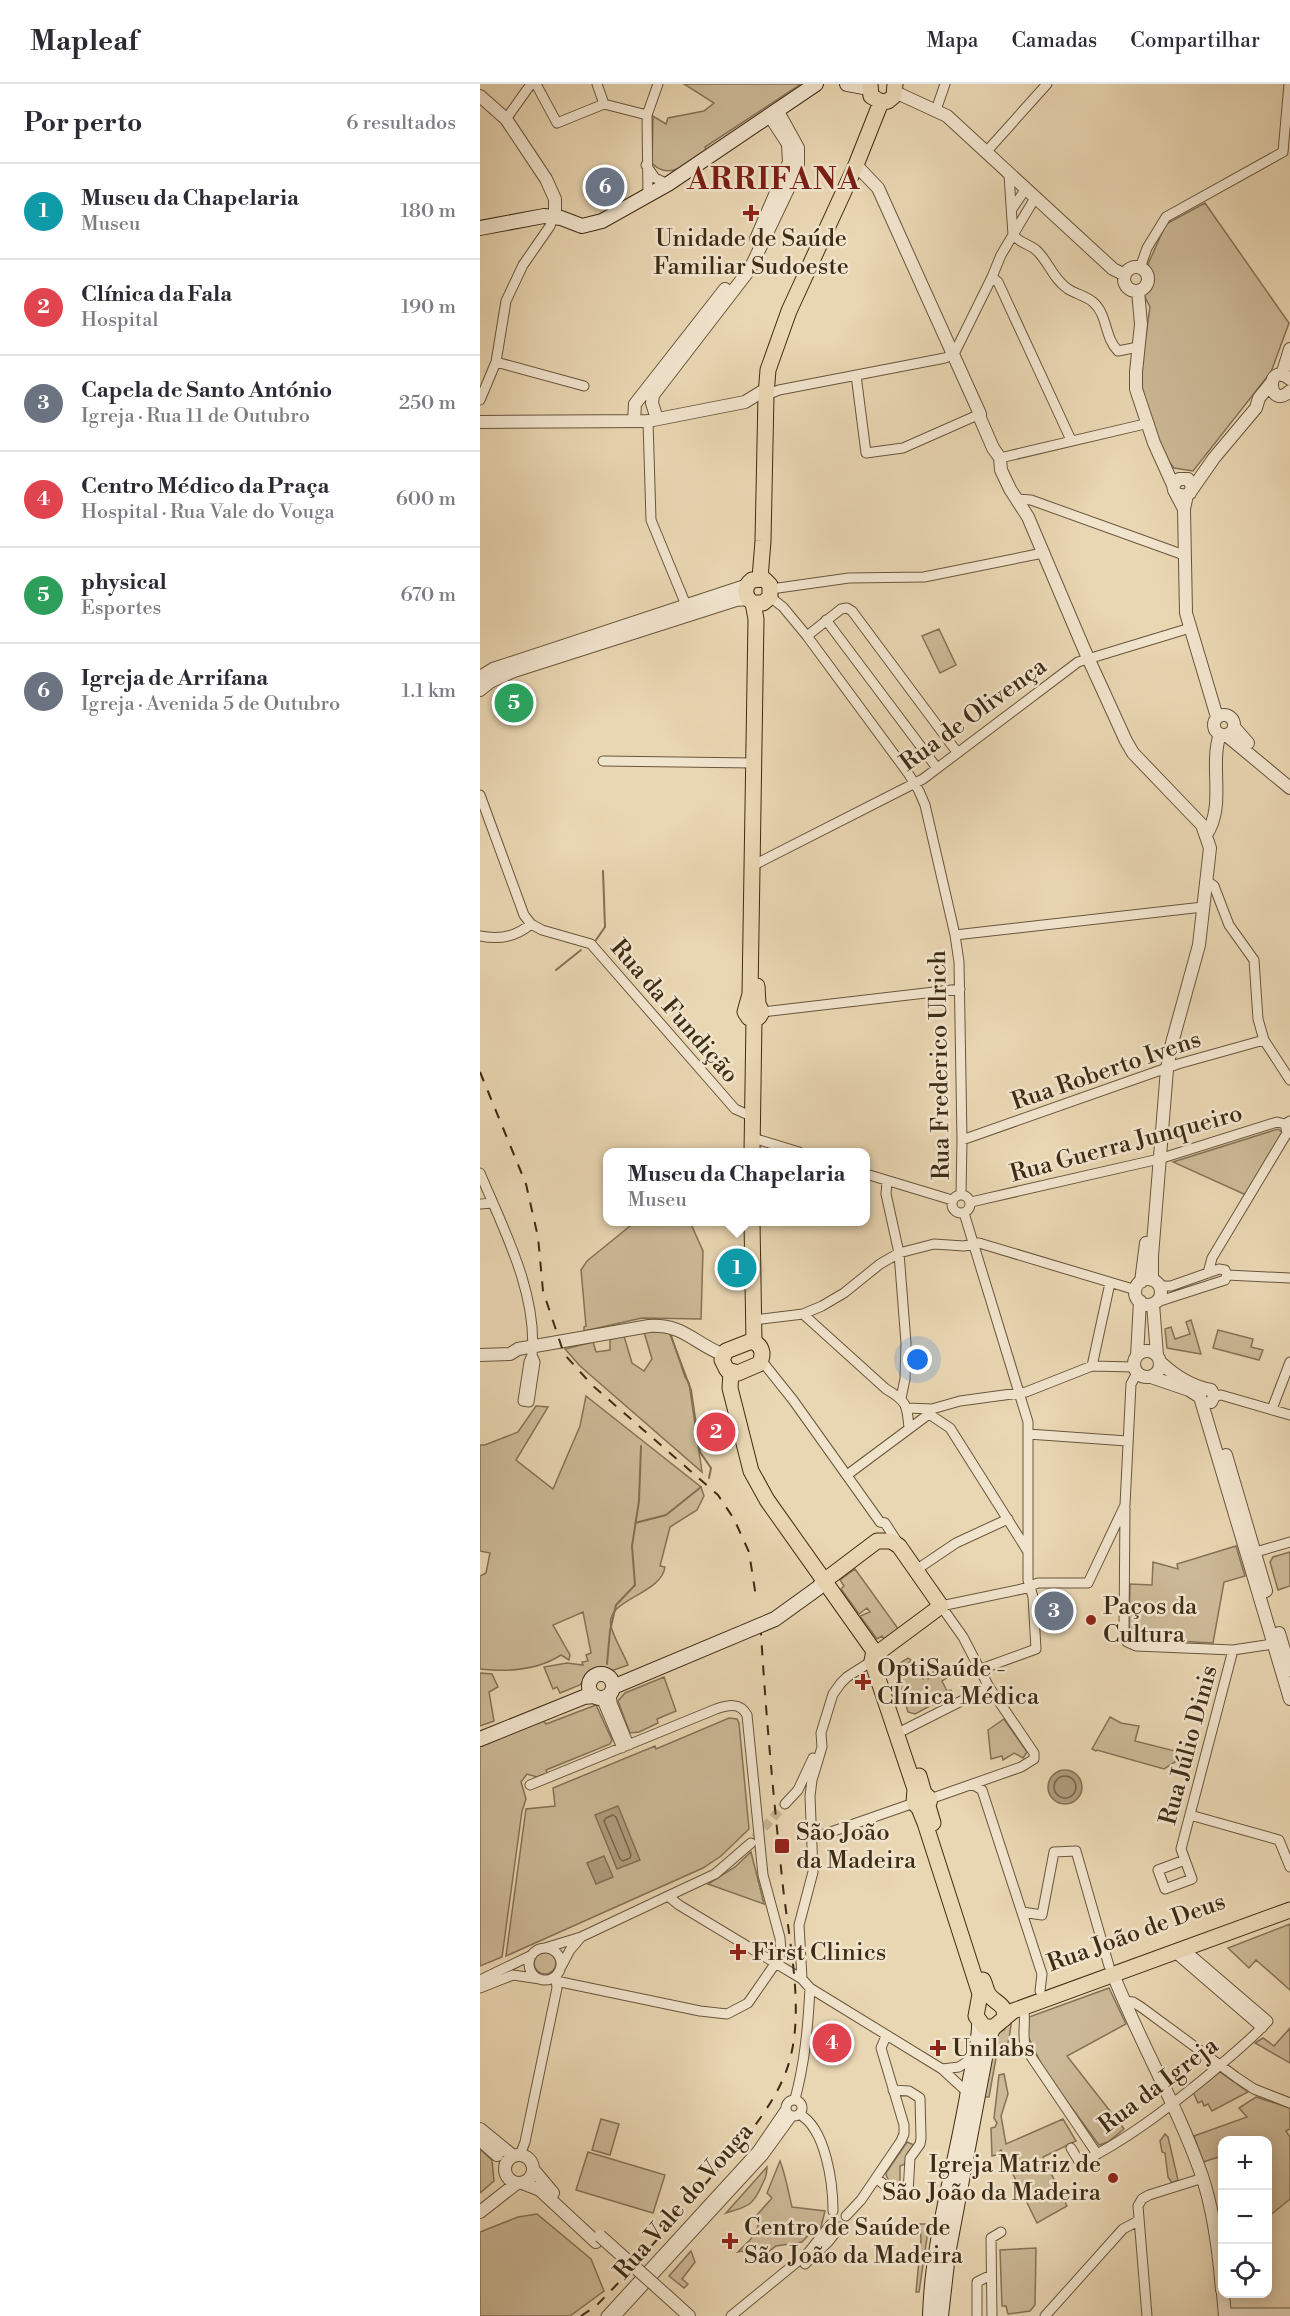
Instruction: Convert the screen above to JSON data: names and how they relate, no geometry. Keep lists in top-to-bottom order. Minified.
{"streets":{"main road":["Rua João de Deus"],"street":["Rua de Olivença","Rua da Fundição","Rua Frederico Ulrich","Rua Roberto Ivens","Rua Guerra Junqueiro","Rua Júlio Dinis","Rua da Igreja","Rua Vale do Vouga"]},"crossings":[["Rua de Olivença","Rua Frederico Ulrich"],["Rua Frederico Ulrich","Rua Roberto Ivens"],["Rua Frederico Ulrich","Rua Guerra Junqueiro"],["Rua João de Deus","Rua da Igreja"]],"districts":["ARRIFANA"],"places":{"health":["Unidade de Saúde Familiar Sudoeste","OptiSaúde - Clínica Médica","First Clinics","Unilabs","Centro de Saúde de São João da Madeira"],"other":["Paços da Cultura","Igreja Matriz de São João da Madeira"],"transit":["São João da Madeira"]},"page":{"header":"Mapleaf","nav":["Mapa","Camadas","Compartilhar"],"heading":["Por perto","6 resultados"],"list":[{"mark":"1","name":"Museu da Chapelaria","note":"Museu","value":"180 m"},{"mark":"2","name":"Clínica da Fala","note":"Hospital","value":"190 m"},{"mark":"3","name":"Capela de Santo António","note":"Igreja · Rua 11 de Outubro","value":"250 m"},{"mark":"4","name":"Centro Médico da Praça","note":"Hospital · Rua Vale do Vouga","value":"600 m"},{"mark":"5","name":"physical","note":"Esportes","value":"670 m"},{"mark":"6","name":"Igreja de Arrifana","note":"Igreja · Avenida 5 de Outubro","value":"1.1 km"}],"pins":["6","5","1","2","3","4"],"popup":["Museu da Chapelaria","Museu"],"map_buttons":["+","−"]}}
